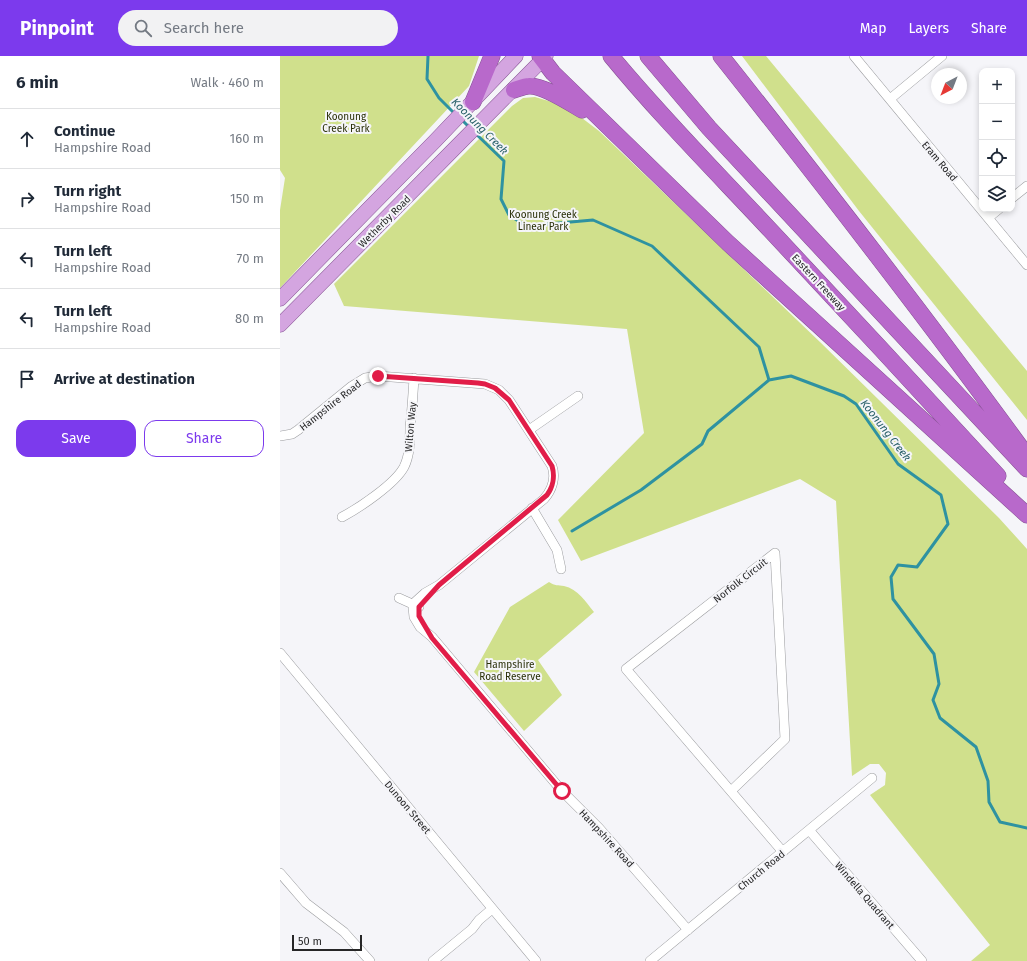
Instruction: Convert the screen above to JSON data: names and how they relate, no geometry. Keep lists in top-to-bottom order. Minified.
{"streets":{"highway":["Eastern Freeway"],"main road":["Wetherby Road"],"street":["Eram Road","Hampshire Road","Wilton Way","Norfolk Circuit","Dunoon Street","Church Road","Windella Quadrant"]},"crossings":[["Hampshire Road","Wilton Way"],["Hampshire Road","Church Road"],["Norfolk Circuit","Church Road"],["Church Road","Windella Quadrant"]],"water":["Koonung Creek"],"parks":["Koonung Creek Park","Koonung Creek Linear Park","Hampshire Road Reserve"],"scale_bar":"50 m","north":"bottom left","page":{"header":"Pinpoint","search":"Search here","nav":["Map","Layers","Share"],"heading":["6 min","Walk · 460 m"],"map_buttons":["+","−"],"list":[["Continue","Hampshire Road","160 m"],["Turn right","Hampshire Road","150 m"],["Turn left","Hampshire Road","70 m"],["Turn left","Hampshire Road","80 m"],"Arrive at destination"],"buttons":["Save","Share"],"scale":"50 m"}}
